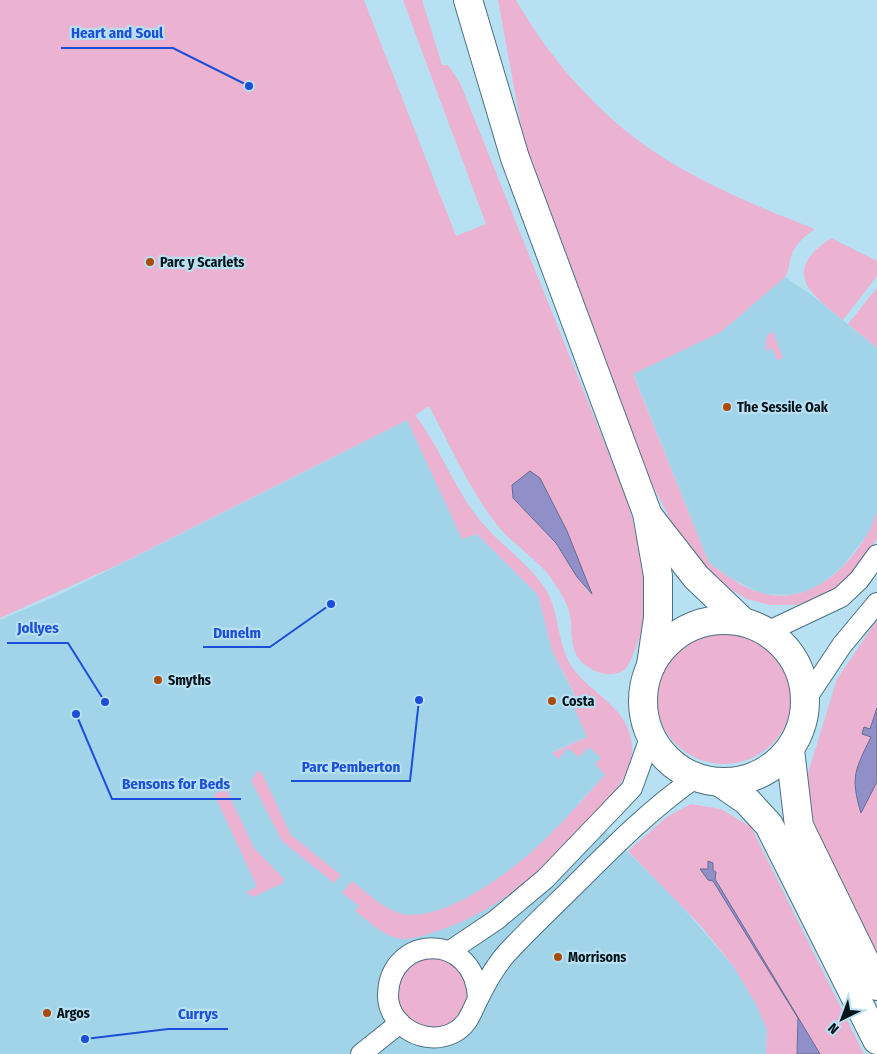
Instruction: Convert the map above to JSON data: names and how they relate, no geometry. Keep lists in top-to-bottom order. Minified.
{"places":["Heart and Soul","Parc y Scarlets","The Sessile Oak","Dunelm","Smyths","Parc Pemberton","Costa","Jollyes","Bensons for Beds","Morrisons","Argos","Currys"],"north":"bottom left"}
